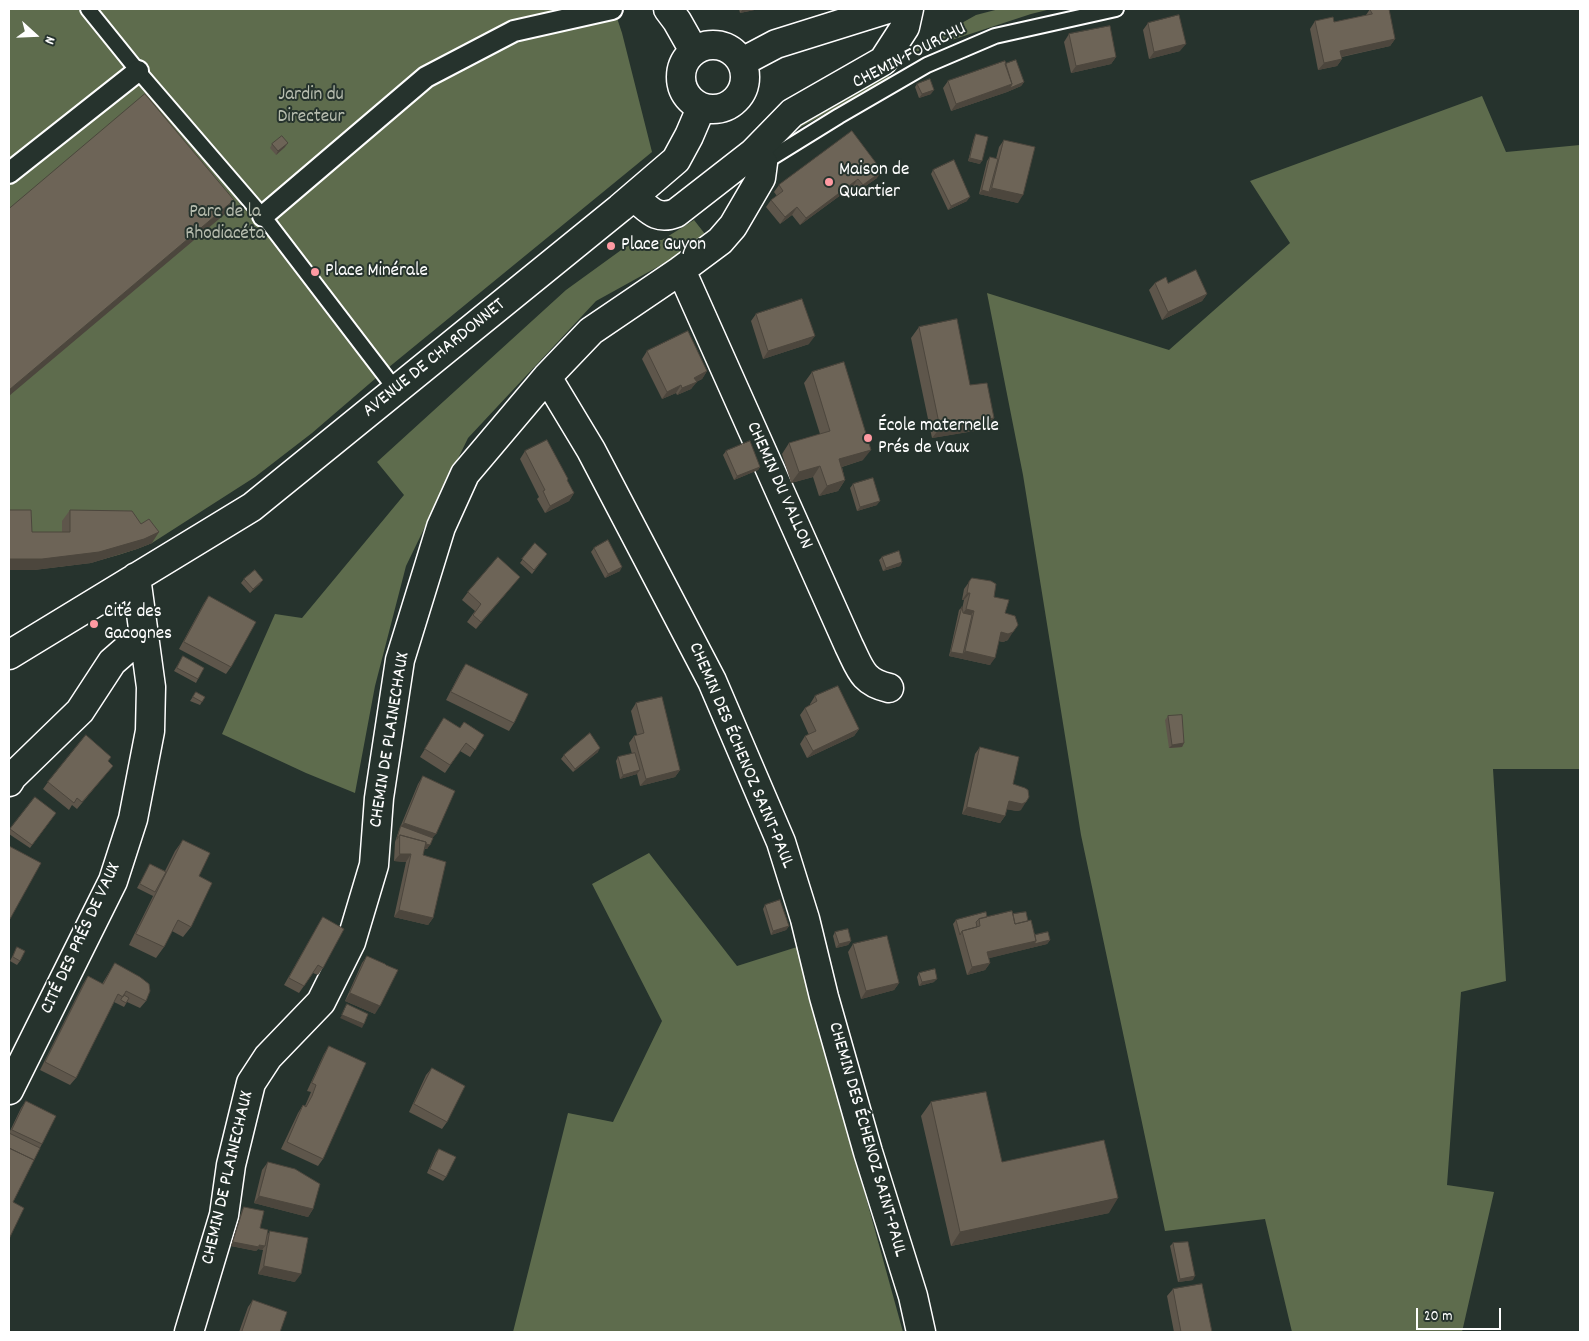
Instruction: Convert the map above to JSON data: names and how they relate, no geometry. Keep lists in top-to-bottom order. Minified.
{"streets":{"street":["AVENUE DE CHARDONNET","CHEMIN DU VALLON","CHEMIN DE PLAINECHAUX","CHEMIN DES ÉCHENOZ SAINT-PAUL","CITÉ DES PRÉS DE VAUX"],"lane":["CHEMIN FOURCHU"]},"crossings":[["CHEMIN FOURCHU","CHEMIN DE PLAINECHAUX"],["AVENUE DE CHARDONNET","CITÉ DES PRÉS DE VAUX"],["CHEMIN DU VALLON","CHEMIN DE PLAINECHAUX"],["CHEMIN DE PLAINECHAUX","CHEMIN DES ÉCHENOZ SAINT-PAUL"]],"parks":["Jardin du Directeur","Parc de la Rhodiacéta"],"places":["Maison de Quartier","Place Guyon","Place Minérale","École maternelle Prés de Vaux","Cité des Gacognes"],"scale_bar":"20 m","north":"right"}
